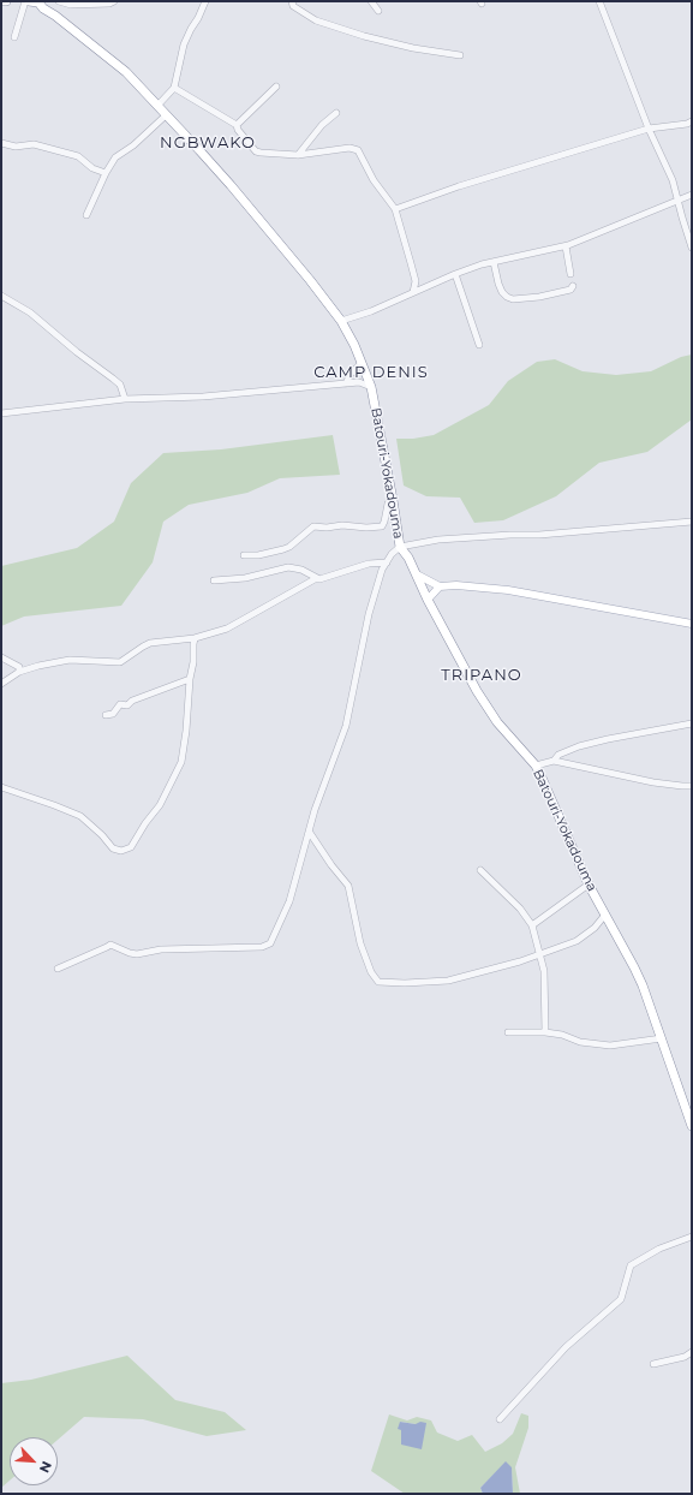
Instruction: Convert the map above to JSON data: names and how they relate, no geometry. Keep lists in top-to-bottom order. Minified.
{"streets":{"highway":["Batouri-Yokadouma"]},"districts":["NGBWAKO","CAMP DENIS","TRIPANO"],"north":"bottom right"}
